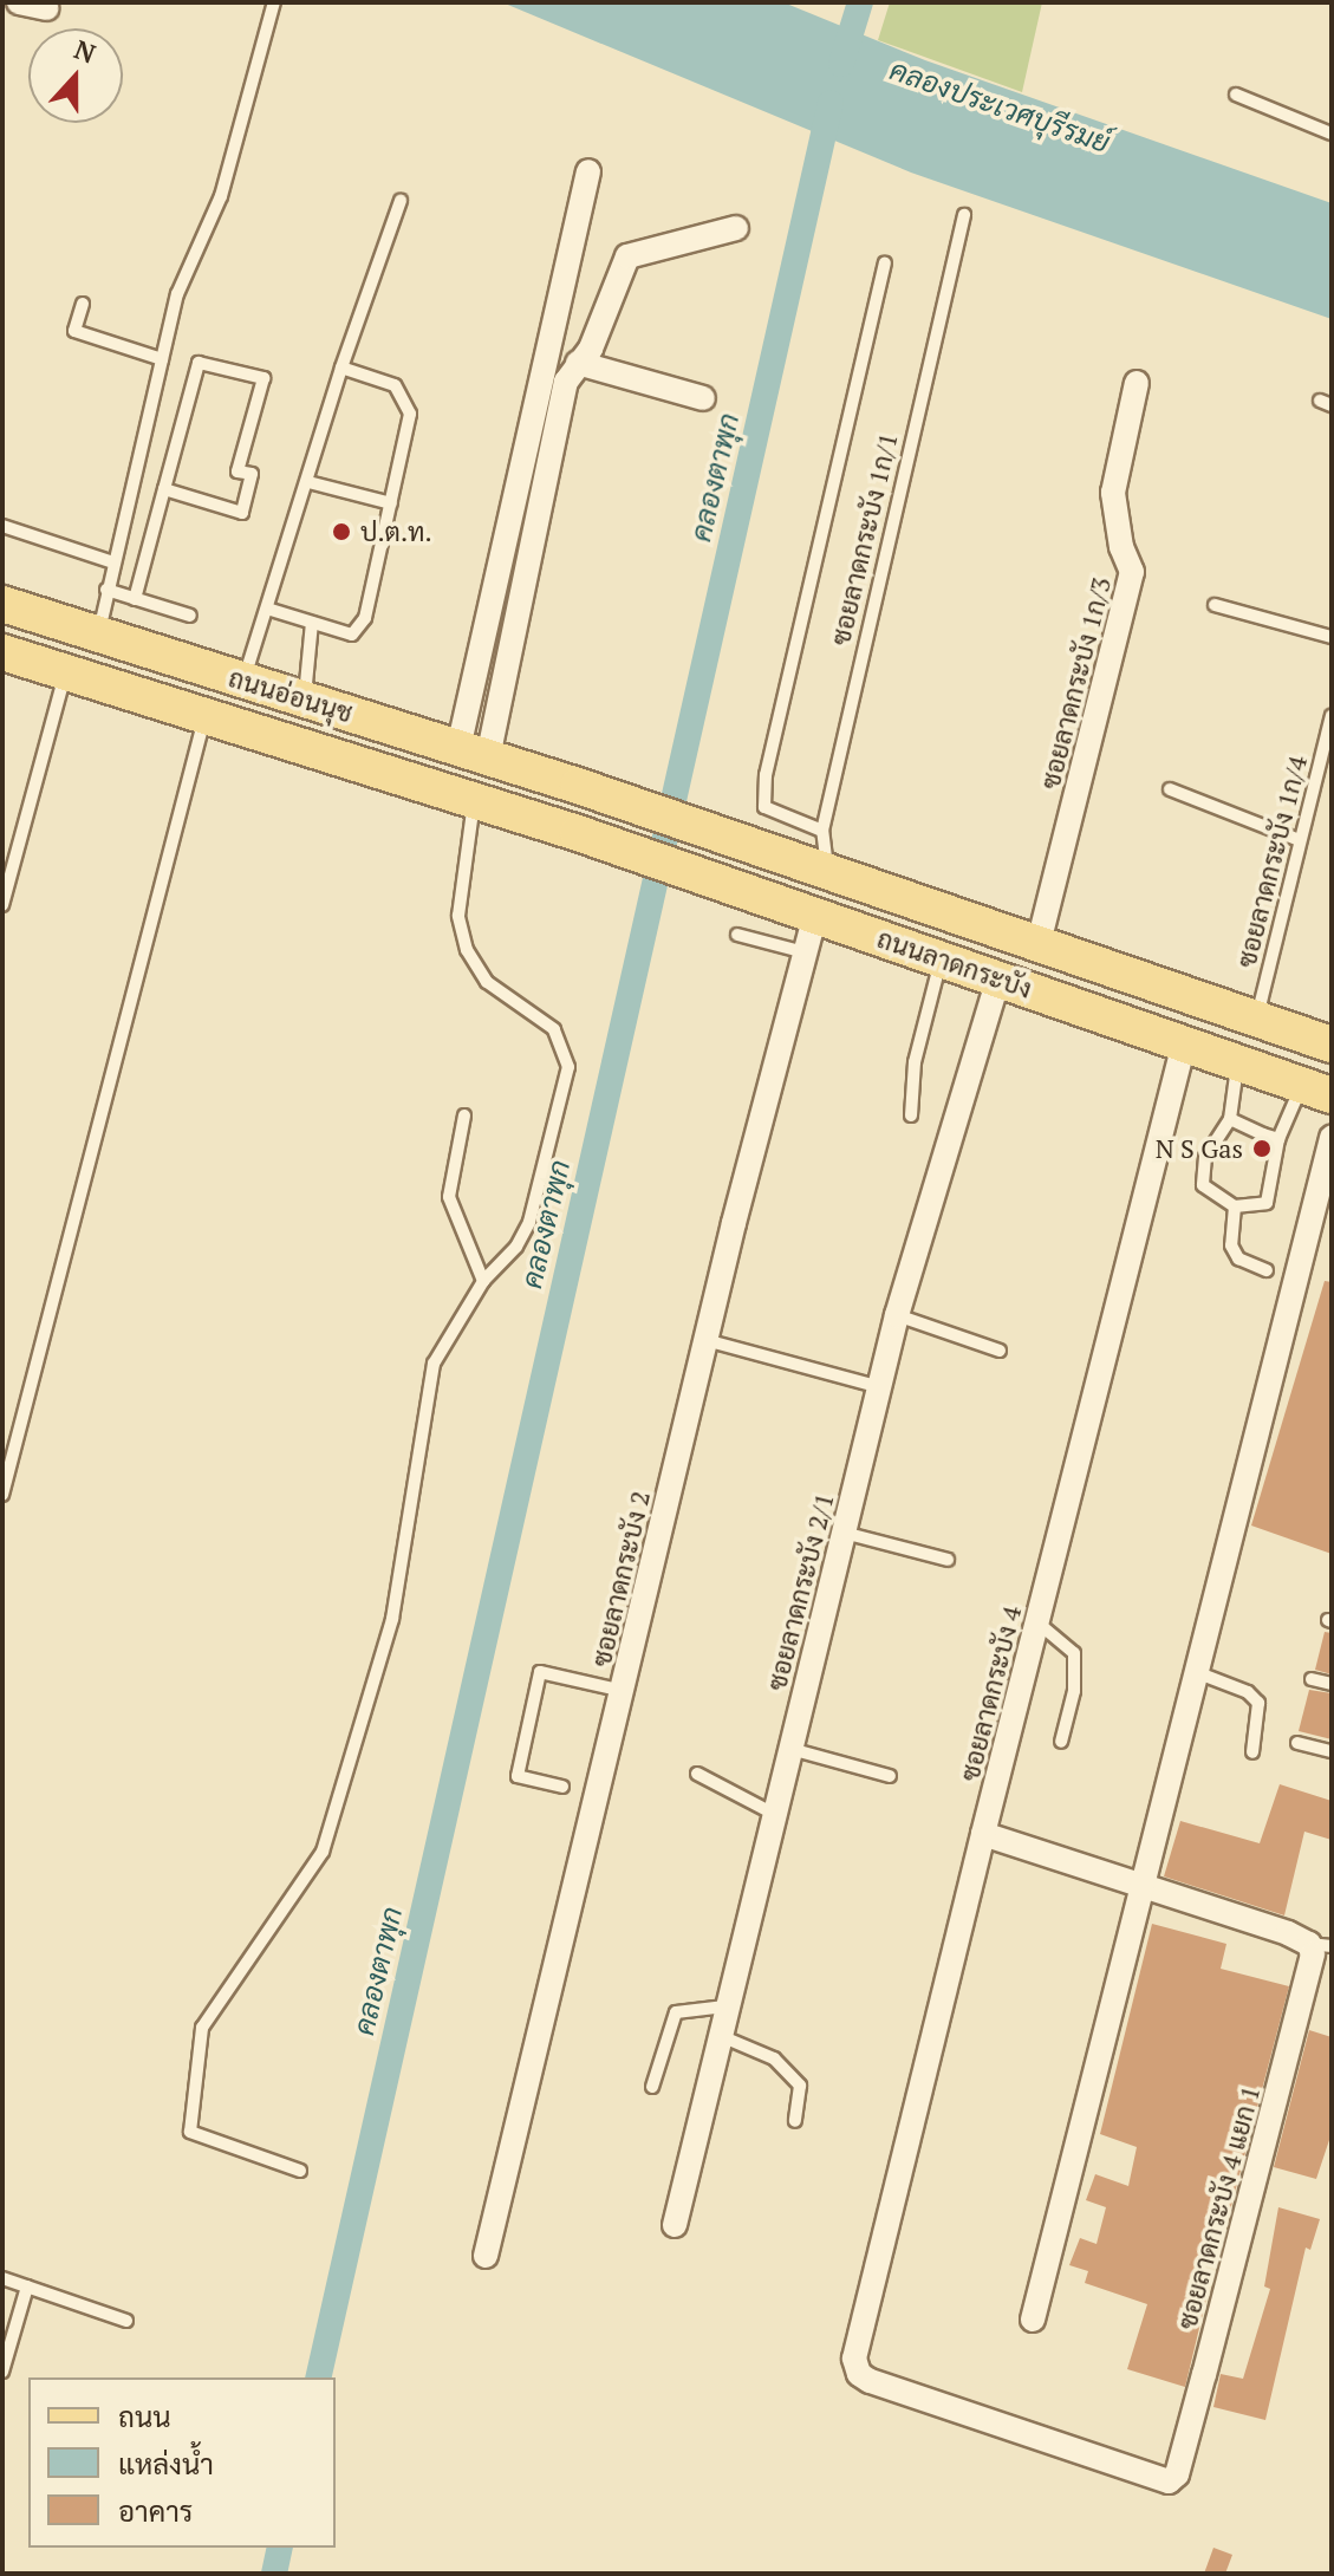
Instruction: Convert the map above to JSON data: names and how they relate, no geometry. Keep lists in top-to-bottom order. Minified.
{"streets":{"main road":["ถนนอ่อนนุช","ถนนลาดกระบัง"],"street":["ซอยลาดกระบัง 1ก/3","ซอยลาดกระบัง 2","ซอยลาดกระบัง 2/1","ซอยลาดกระบัง 4","ซอยลาดกระบัง 4 แยก 1"],"lane":["ซอยลาดกระบัง 1ก/1","ซอยลาดกระบัง 1ก/4"]},"crossings":[["ซอยลาดกระบัง 1ก/1","ถนนลาดกระบัง"],["ซอยลาดกระบัง 1ก/3","ถนนลาดกระบัง"],["ถนนอ่อนนุช","ถนนลาดกระบัง"],["ซอยลาดกระบัง 1ก/4","ถนนลาดกระบัง"],["ถนนลาดกระบัง","ซอยลาดกระบัง 2"],["ถนนลาดกระบัง","ซอยลาดกระบัง 2/1"],["ถนนลาดกระบัง","ซอยลาดกระบัง 4"],["ซอยลาดกระบัง 4","ซอยลาดกระบัง 4 แยก 1"]],"water":["คลองประเวศบุรีรมย์","คลองตาพุก"],"places":["ป.ต.ท.","N S Gas"],"legend":["ถนน","แหล่งน้ำ","อาคาร"],"north":"top"}
